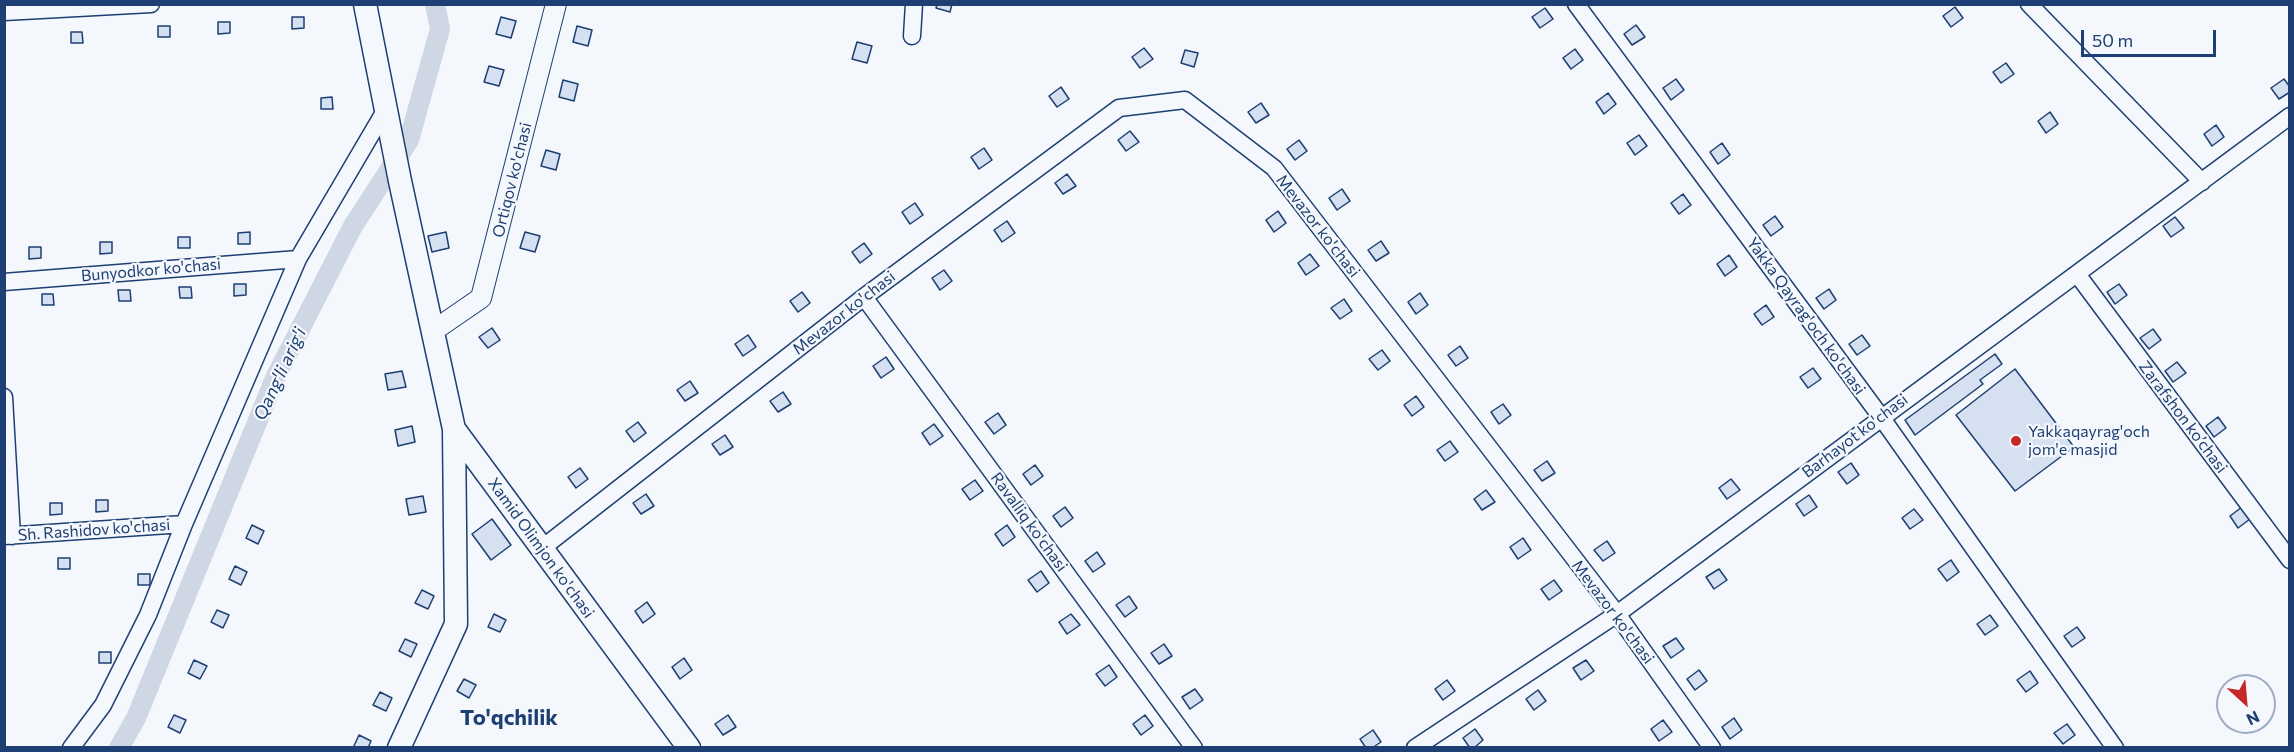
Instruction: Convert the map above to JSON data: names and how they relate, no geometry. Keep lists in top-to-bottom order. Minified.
{"streets":{"main road":["Xamid Olimjon ko'chasi"],"street":["Ortiqov ko'chasi","Mevazor ko'chasi","Bunyodkor ko'chasi","Yakka Qayrag'och ko'chasi","Zarafshon ko’chasi","Barhayot ko'chasi","Ravalliq ko'chasi","Sh. Rashidov ko'chasi"]},"crossings":[["Ortiqov ko'chasi","Xamid Olimjon ko'chasi"],["Mevazor ko'chasi","Barhayot ko'chasi"],["Mevazor ko'chasi","Ravalliq ko'chasi"],["Mevazor ko'chasi","Xamid Olimjon ko'chasi"],["Yakka Qayrag'och ko'chasi","Barhayot ko'chasi"],["Zarafshon ko’chasi","Barhayot ko'chasi"]],"districts":["To'qchilik"],"water":["Qang'li arig'i"],"places":["Yakkaqayrag'och jom'e masjid"],"scale_bar":"50 m","north":"bottom right"}
